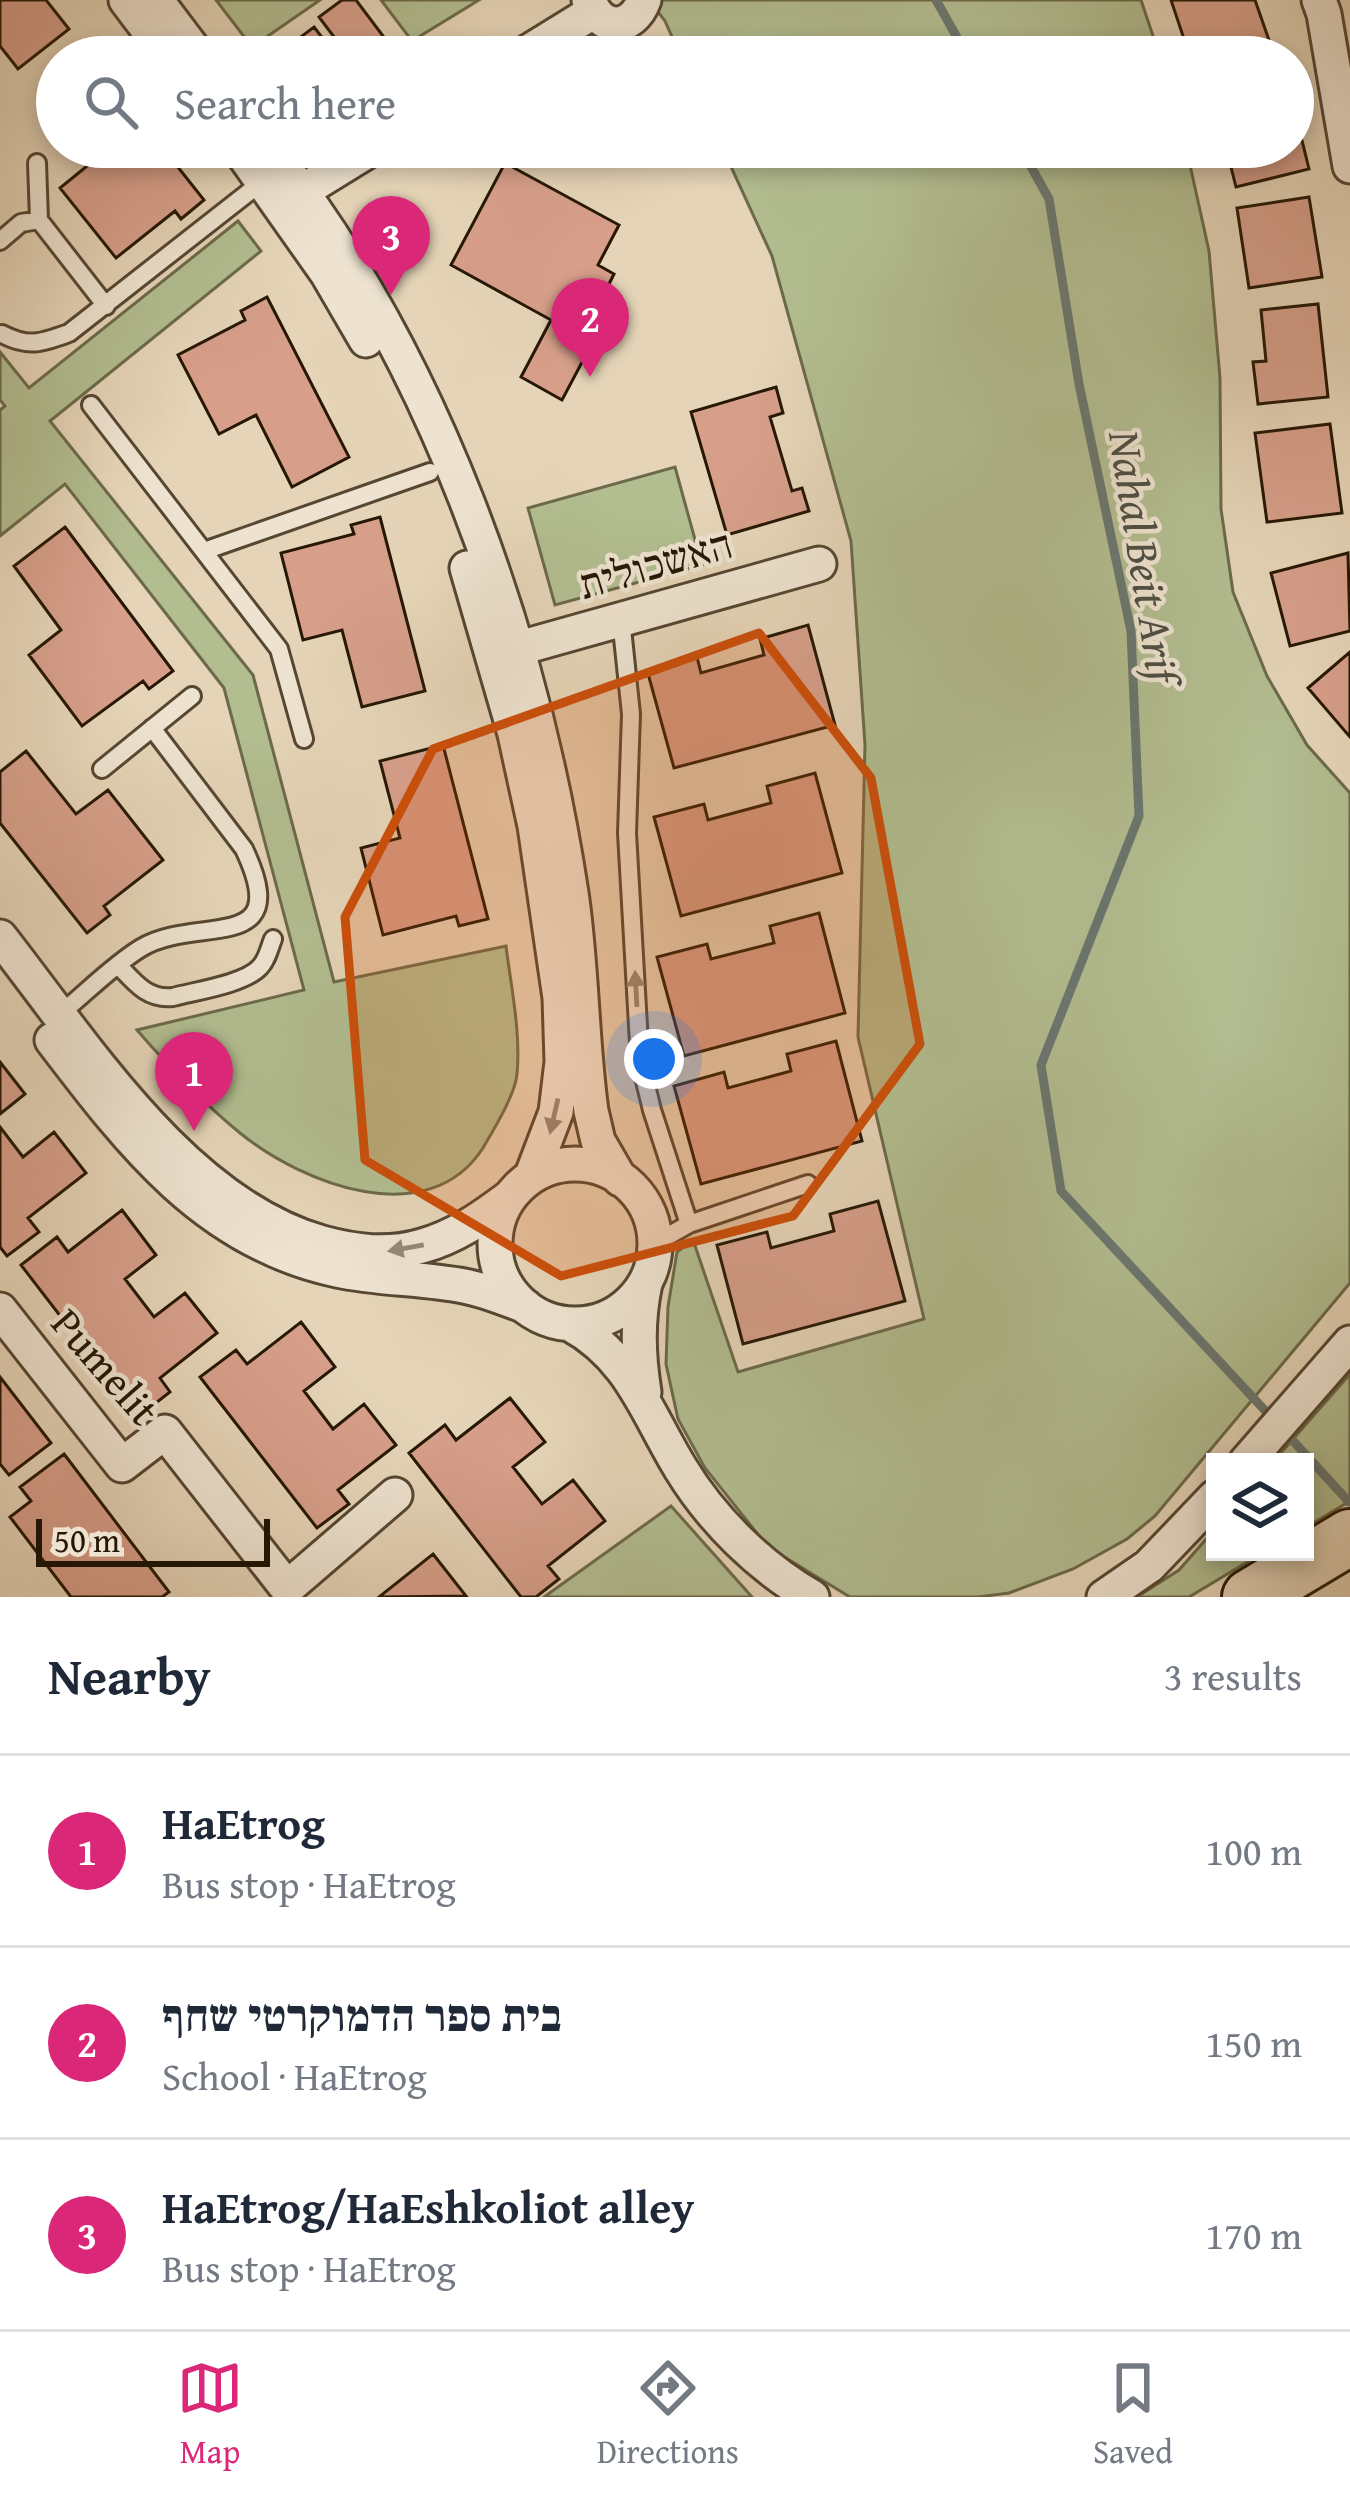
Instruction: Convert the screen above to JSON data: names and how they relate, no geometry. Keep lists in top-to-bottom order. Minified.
{"streets":{"street":["האשכולית","Pumelit"]},"water":["Nahal Beit Arif"],"scale_bar":"50 m","page":{"search":"Search here","pins":["3","2","1"],"scale":"50 m","heading":["Nearby","3 results"],"list":[{"mark":"1","name":"HaEtrog","note":"Bus stop · HaEtrog","value":"100 m"},{"mark":"2","name":"בית ספר הדמוקרטי שחף","note":"School · HaEtrog","value":"150 m"},{"mark":"3","name":"HaEtrog/HaEshkoliot alley","note":"Bus stop · HaEtrog","value":"170 m"}],"nav":["Map","Directions","Saved"]}}
